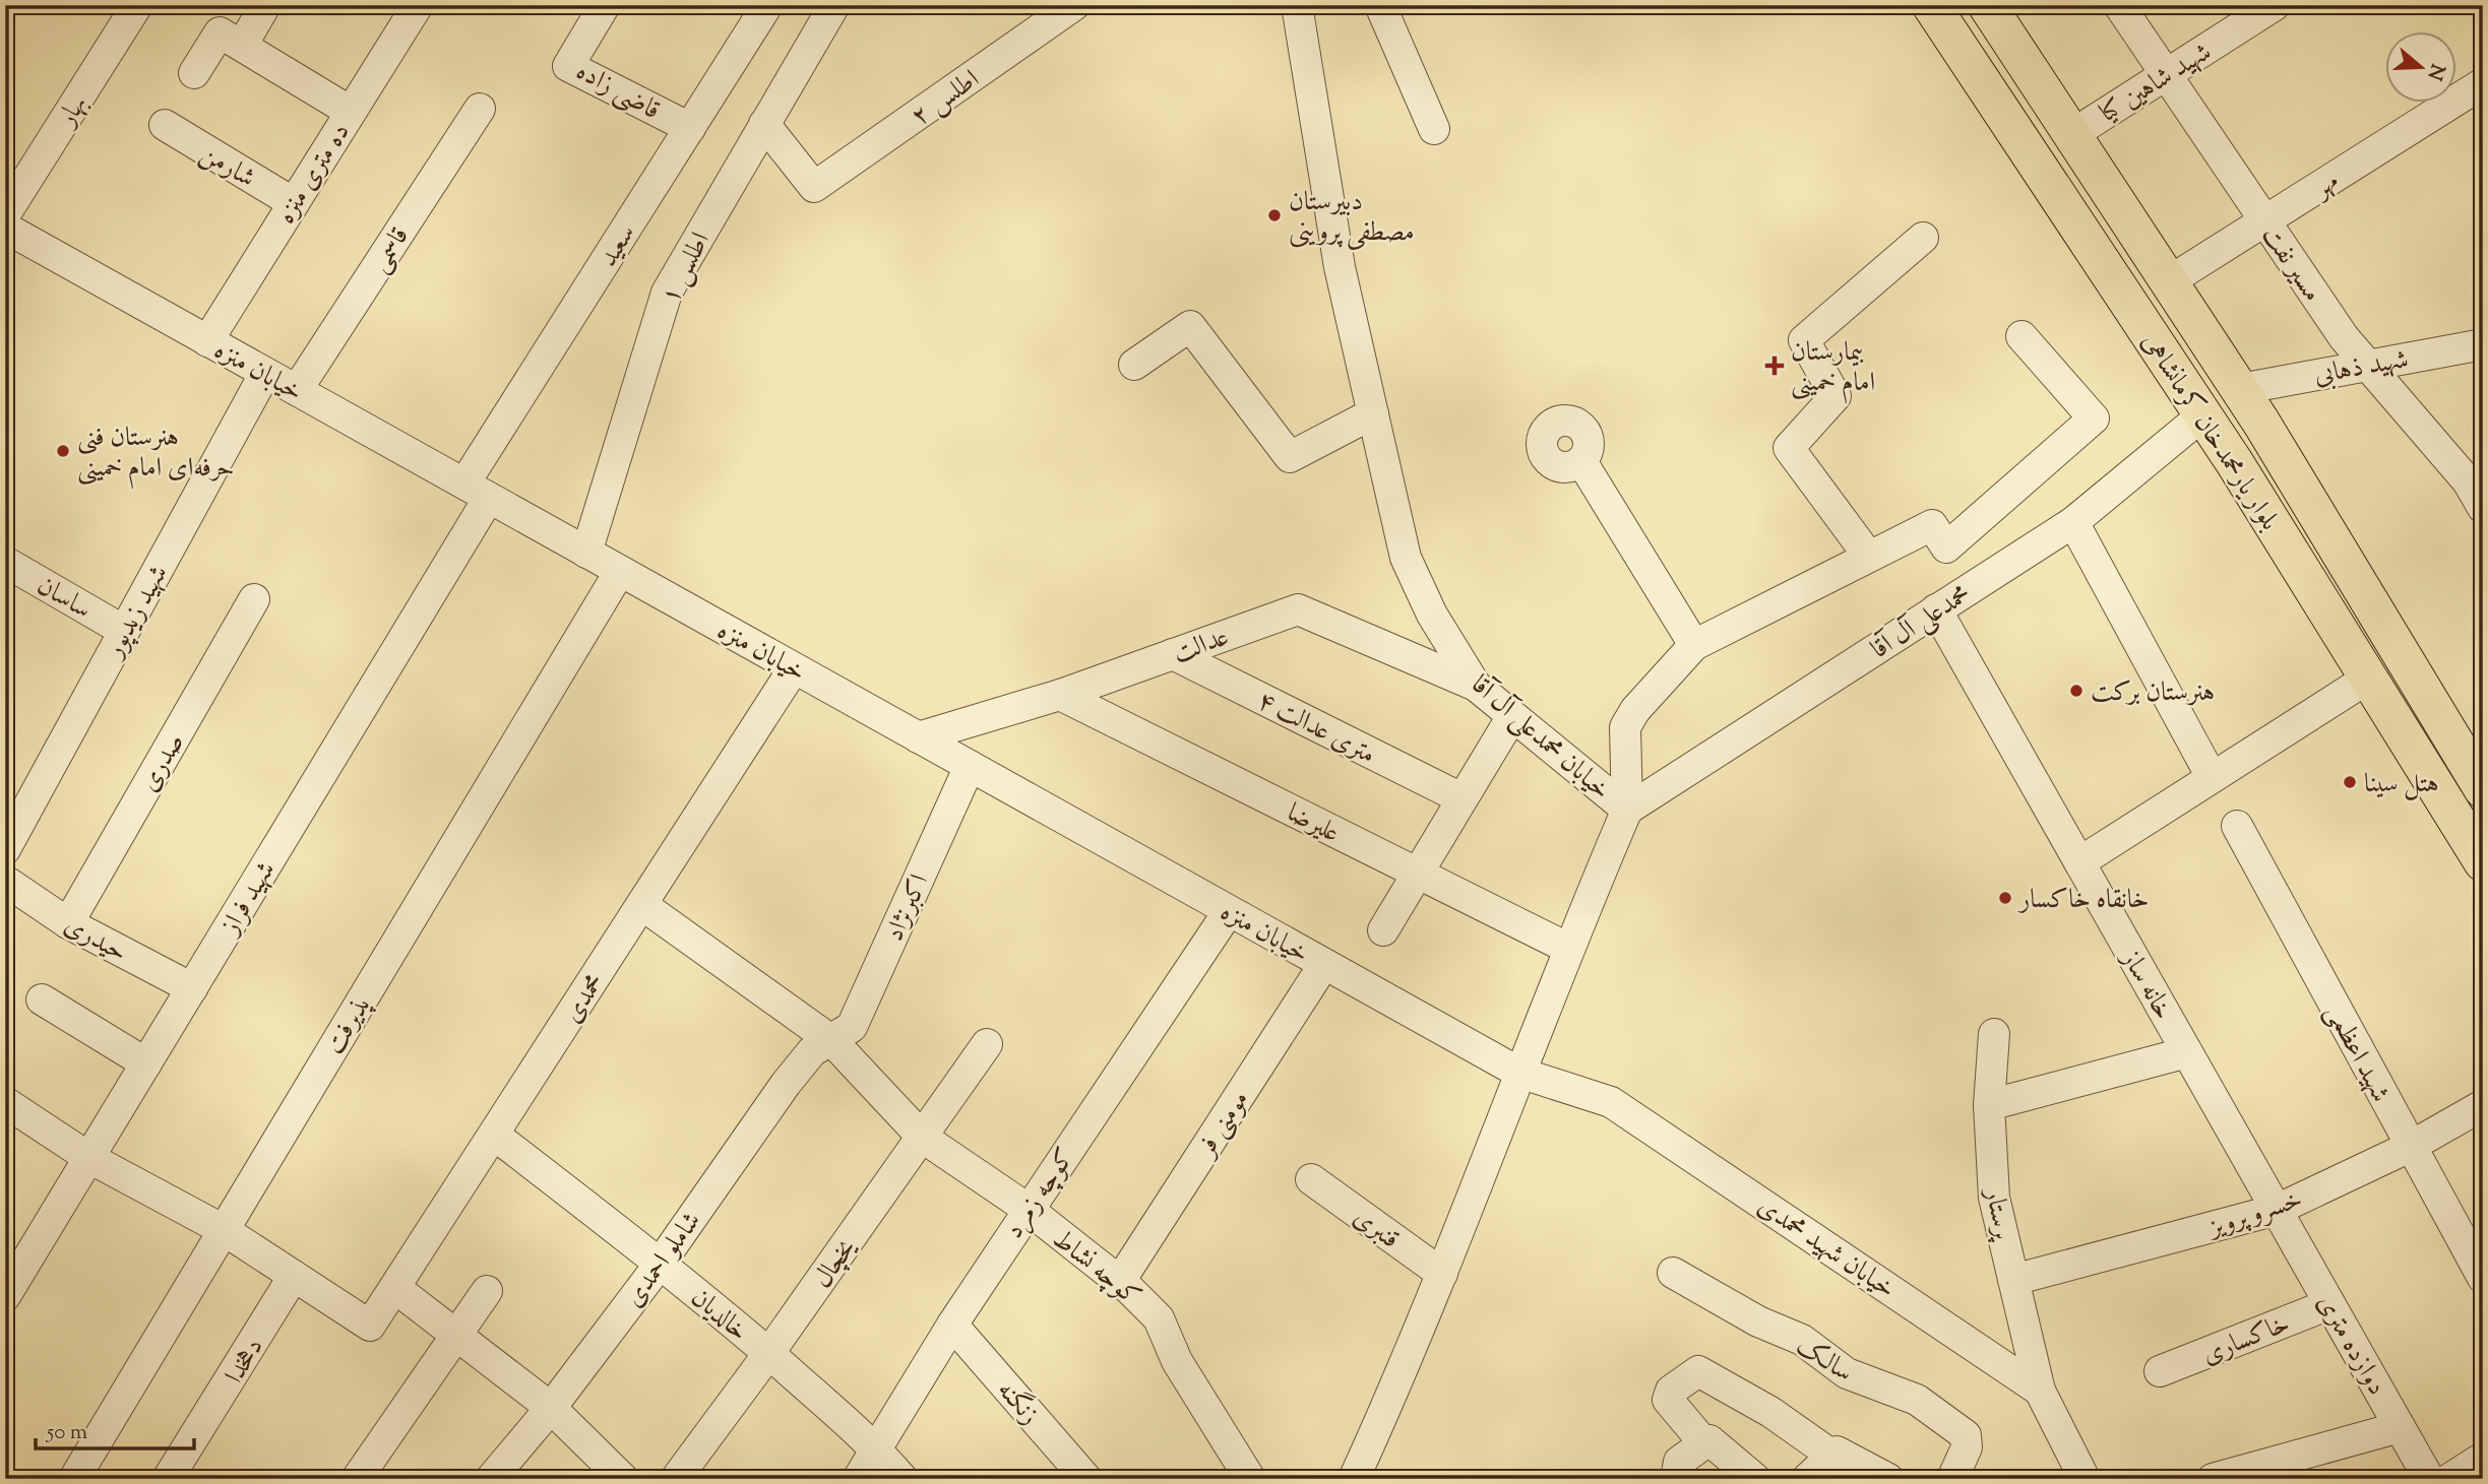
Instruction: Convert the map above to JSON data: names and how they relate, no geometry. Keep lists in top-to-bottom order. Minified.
{"streets":{"main road":["بلوار یارمحمدخان کرمانشاهی"],"street":["شهید شاهین کیا","قاضی زاده","اطلس ۲","بهار","شارمن","ده متری منزه","مهر","سعید","قاسمی","مسیر نفت","اطلس ۱","شهید ذهابی","خیابان منزه","ساسان","شهید زیدپور","محمدعلی آل آقا","عدالت","۴ متری عدالت","خیابان محمدعلی آل آقا","صدری","علیرضا","شهید فراز","اکبرنژاد","حیدری","خانه ساز","محمدی","پذیرفت","شهید اعظمی","مومنی فر","کوچه زمرد","خسرو پرویز","پرستار","قنبری","خیابان شهید محمدی","شاملو احمدی","یخچال","کوچه نشاط","خالدیان","خاکساری","دوازده متری","سالک","دهخدا","زنگنه"]},"crossings":[["شهید شاهین کیا","مسیر نفت"],["شهید شاهین کیا","بلوار یارمحمدخان کرمانشاهی"],["قاضی زاده","سعید"],["اطلس ۲","اطلس ۱"],["شارمن","ده متری منزه"],["ده متری منزه","خیابان منزه"],["مهر","مسیر نفت"],["مهر","بلوار یارمحمدخان کرمانشاهی"],["سعید","خیابان منزه"],["سعید","شهید فراز"],["قاسمی","خیابان منزه"],["مسیر نفت","شهید ذهابی"],["اطلس ۱","خیابان منزه"],["شهید ذهابی","بلوار یارمحمدخان کرمانشاهی"],["خیابان منزه","شهید زیدپور"],["خیابان منزه","عدالت"],["خیابان منزه","خیابان محمدعلی آل آقا"],["خیابان منزه","شهید فراز"],["خیابان منزه","اکبرنژاد"],["خیابان منزه","محمدی"],["خیابان منزه","پذیرفت"],["خیابان منزه","مومنی فر"],["خیابان منزه","کوچه زمرد"],["خیابان منزه","خیابان شهید محمدی"],["بلوار یارمحمدخان کرمانشاهی","محمدعلی آل آقا"],["ساسان","شهید زیدپور"],["محمدعلی آل آقا","خیابان محمدعلی آل آقا"],["محمدعلی آل آقا","خانه ساز"],["عدالت","۴ متری عدالت"],["عدالت","خیابان محمدعلی آل آقا"],["عدالت","علیرضا"],["خیابان محمدعلی آل آقا","علیرضا"],["خیابان محمدعلی آل آقا","قنبری"],["خیابان محمدعلی آل آقا","خیابان شهید محمدی"],["صدری","حیدری"],["شهید فراز","حیدری"],["اکبرنژاد","شاملو احمدی"],["اکبرنژاد","کوچه نشاط"],["خانه ساز","خسرو پرویز"],["خانه ساز","دوازده متری"],["محمدی","کوچه نشاط"],["محمدی","خالدیان"],["محمدی","دهخدا"],["شهید اعظمی","خسرو پرویز"],["مومنی فر","کوچه نشاط"],["کوچه زمرد","کوچه نشاط"],["کوچه زمرد","خالدیان"],["کوچه زمرد","زنگنه"],["خسرو پرویز","پرستار"],["خسرو پرویز","دوازده متری"],["پرستار","خیابان شهید محمدی"],["شاملو احمدی","کوچه نشاط"],["شاملو احمدی","خالدیان"],["یخچال","کوچه نشاط"],["یخچال","خالدیان"],["خاکساری","دوازده متری"]],"places":{"other":["دبیرستان مصطفی پروینی","هنرستان فنی حرفه‌ای امام خمینی","هنرستان برکت","هتل سینا","خانقاه خاکسار"],"health":["بیمارستان امام خمینی"]},"scale_bar":"50 m","north":"right"}
